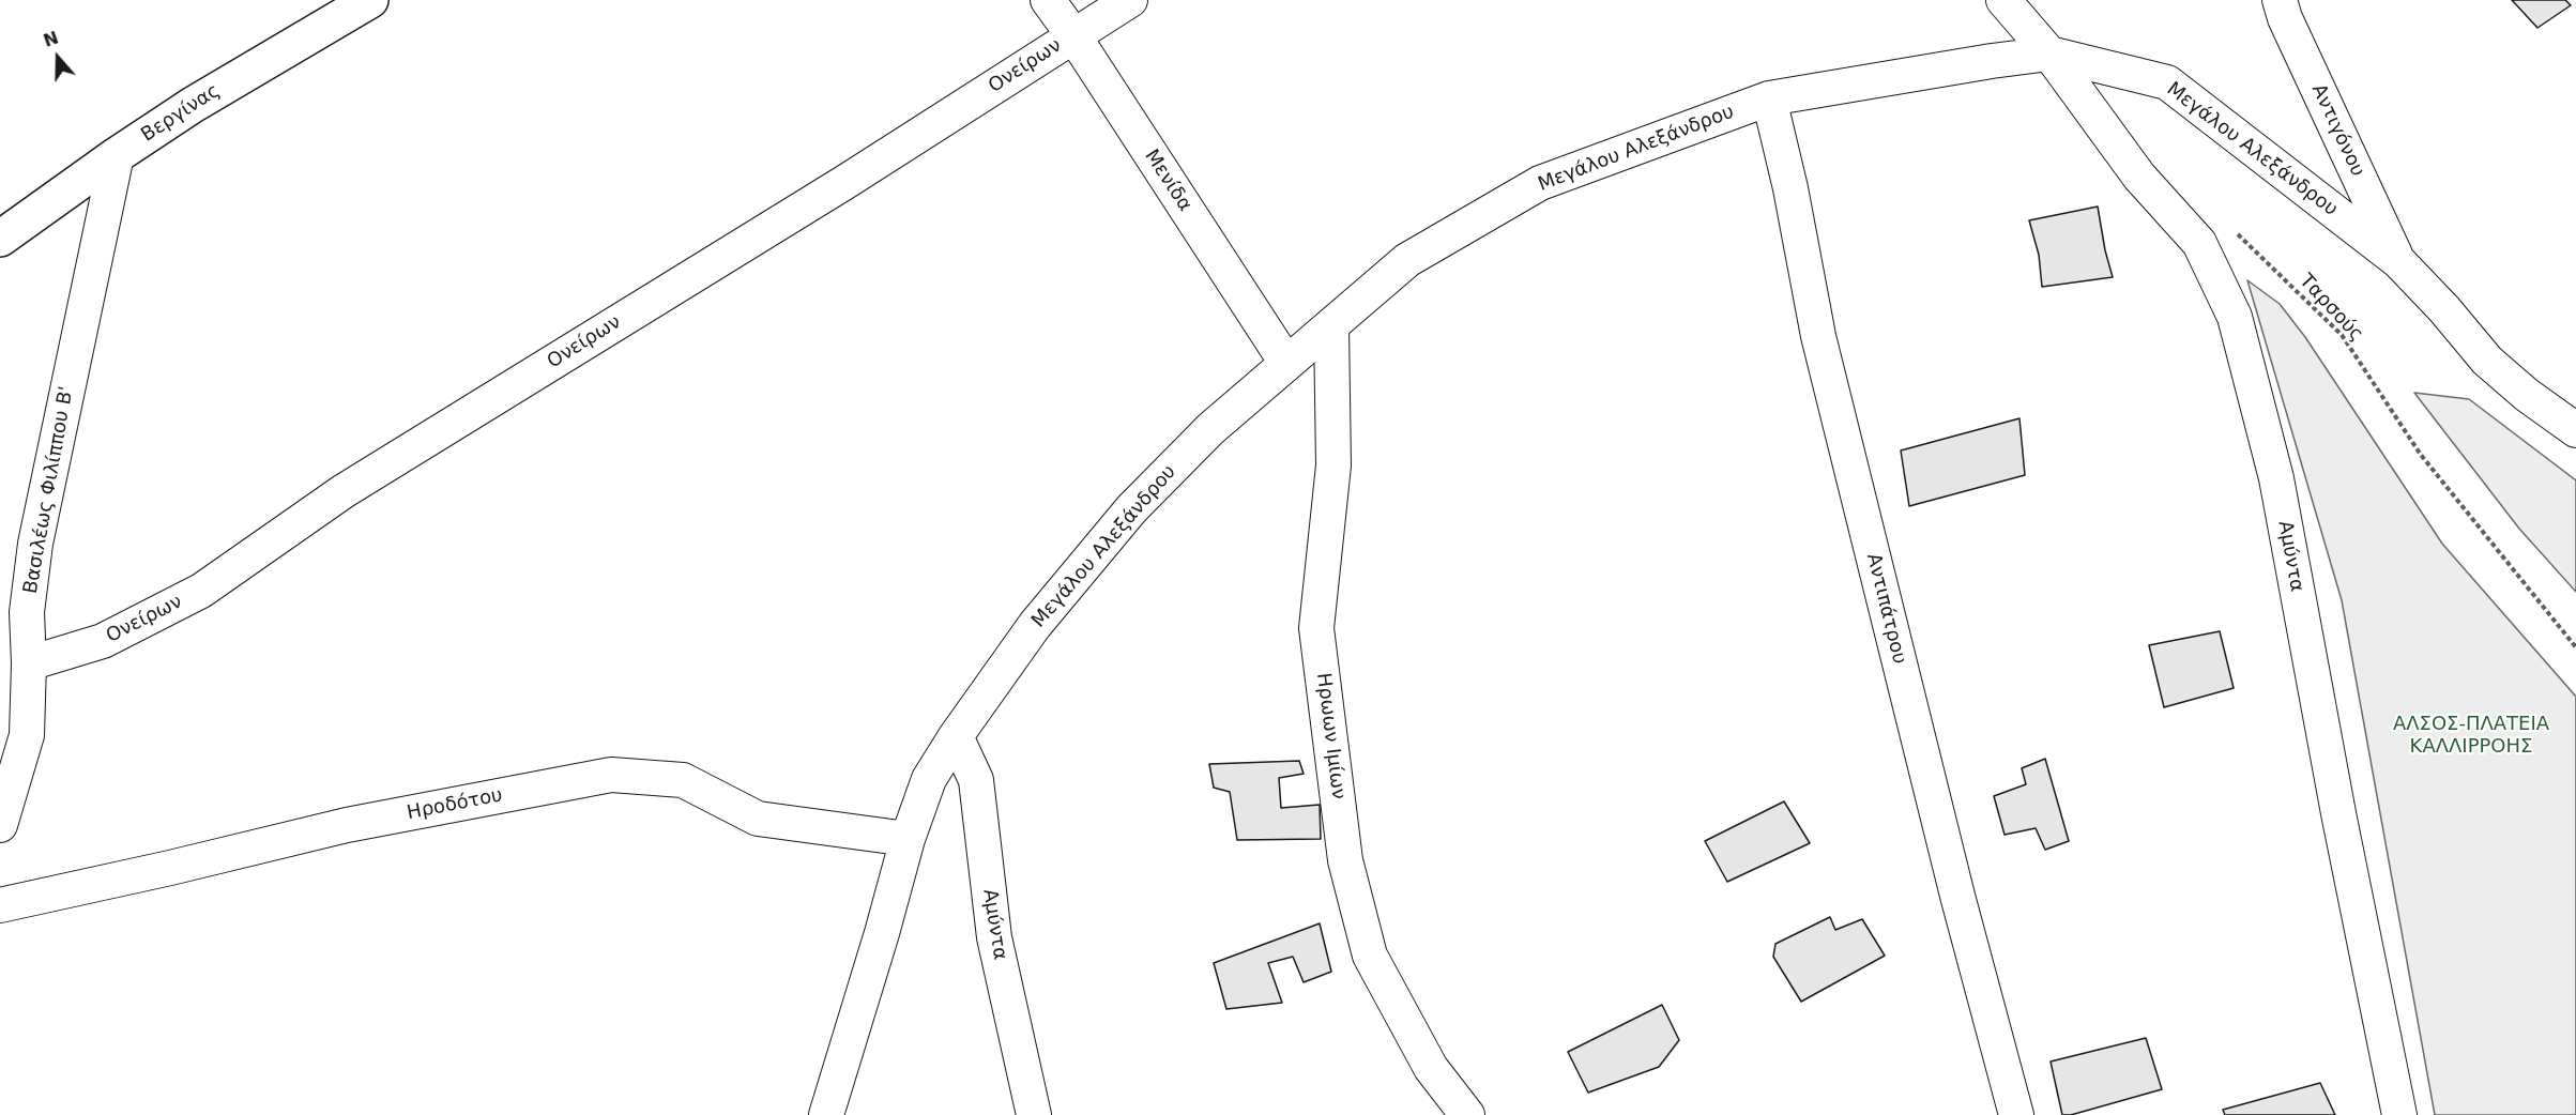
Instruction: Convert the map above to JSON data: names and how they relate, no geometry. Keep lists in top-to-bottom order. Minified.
{"streets":{"street":["Ονείρων","Βεργίνας","Αντιγόνου","Μεγάλου Αλεξάνδρου","Μενίδα","Βασιλέως Φιλίππου Β'","Αμύντα","Αντιπάτρου","Ηρωων Ιμίων","Ηροδότου"],"path":["Ταρσούς"]},"crossings":[["Ονείρων","Μενίδα"],["Ονείρων","Βασιλέως Φιλίππου Β'"],["Βεργίνας","Βασιλέως Φιλίππου Β'"],["Αντιγόνου","Μεγάλου Αλεξάνδρου"],["Μεγάλου Αλεξάνδρου","Μενίδα"],["Μεγάλου Αλεξάνδρου","Αμύντα"],["Μεγάλου Αλεξάνδρου","Αντιπάτρου"],["Μεγάλου Αλεξάνδρου","Ηρωων Ιμίων"],["Μεγάλου Αλεξάνδρου","Ηροδότου"]],"parks":["ΑΛΣΟΣ-ΠΛΑΤΕΙΑ ΚΑΛΛΙΡΡΟΗΣ"],"north":"top"}
